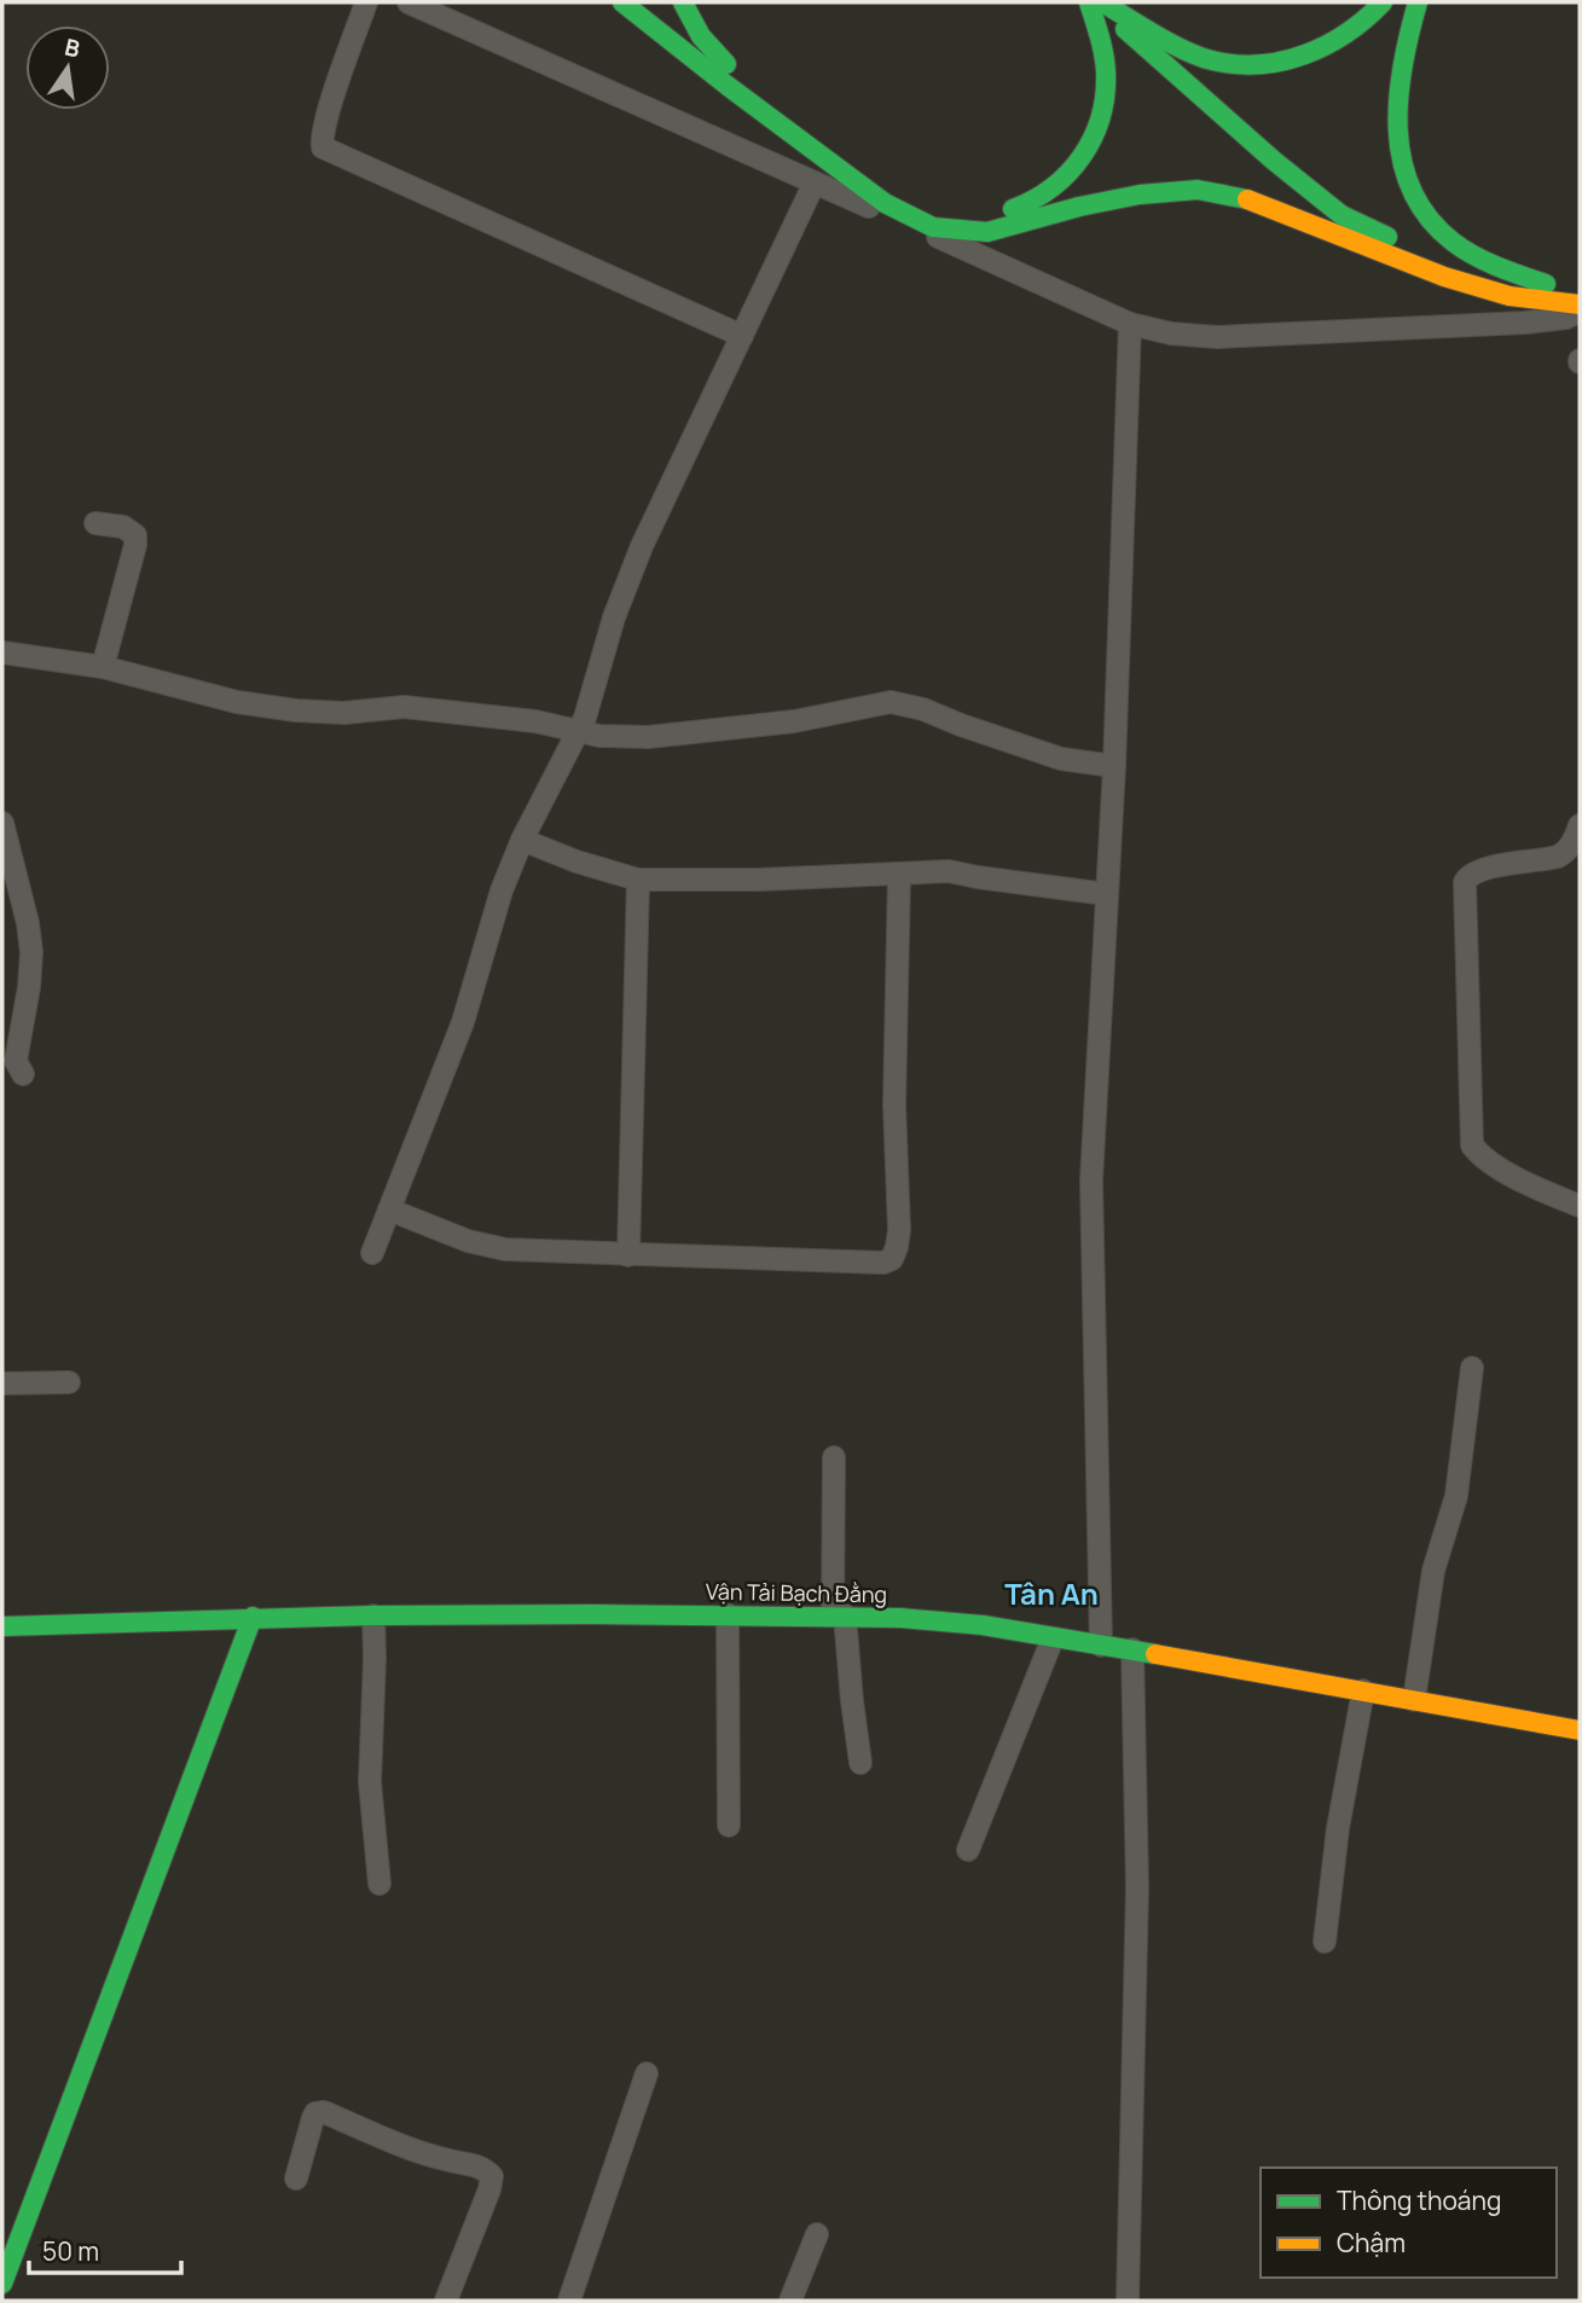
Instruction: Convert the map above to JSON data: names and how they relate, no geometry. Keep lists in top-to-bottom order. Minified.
{"streets":{"main road":["Vận Tải Bạch Đằng"]},"districts":["Tân An"],"legend":["Thông thoáng","Chậm"],"scale_bar":"50 m","north":"top"}
